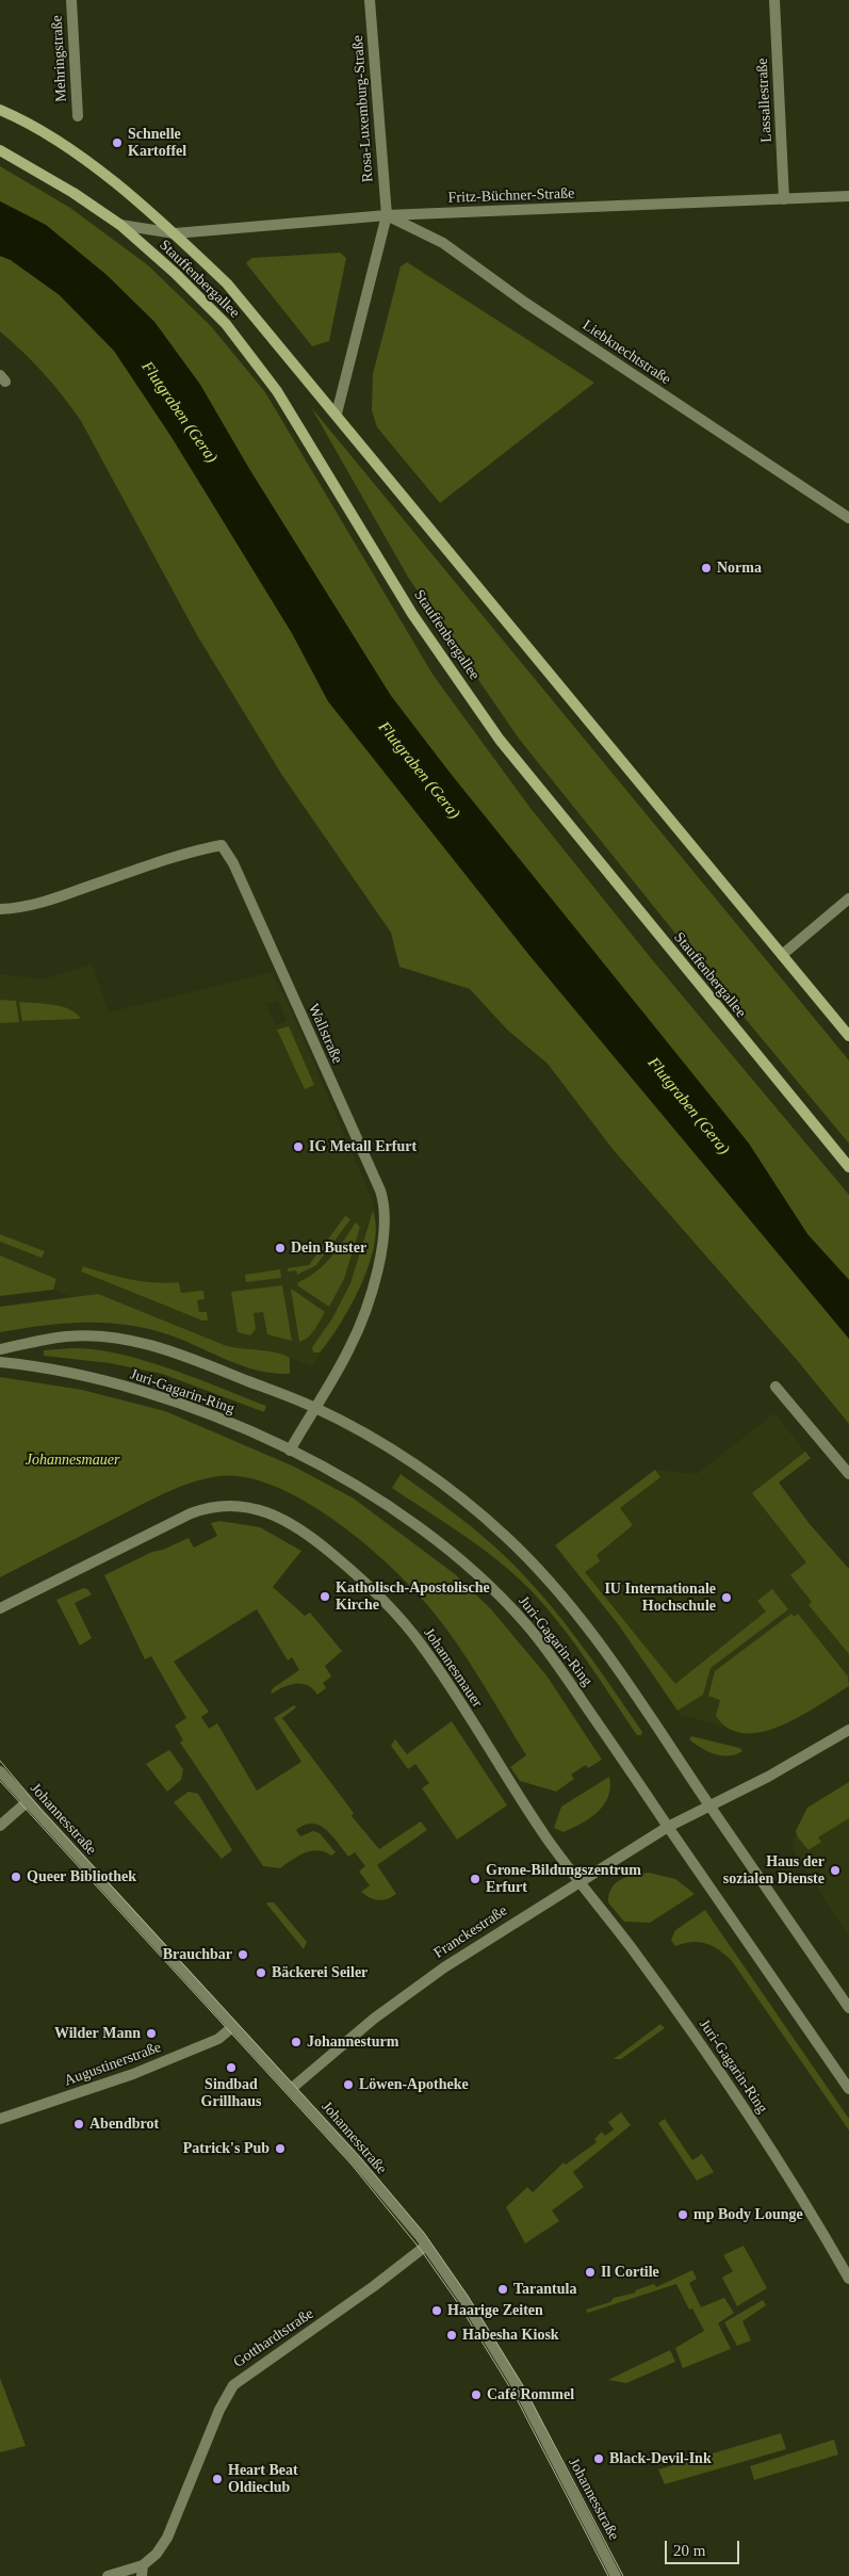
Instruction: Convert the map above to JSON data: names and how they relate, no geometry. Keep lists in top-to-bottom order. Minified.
{"streets":{"main road":["Stauffenbergallee"],"street":["Mehringstraße","Lassallestraße","Rosa-Luxemburg-Straße","Fritz-Büchner-Straße","Liebknechtstraße","Wallstraße","Juri-Gagarin-Ring","Johannesmauer","Johannesstraße","Franckestraße","Augustinerstraße","Gotthardtstraße"]},"crossings":[["Lassallestraße","Fritz-Büchner-Straße"],["Rosa-Luxemburg-Straße","Fritz-Büchner-Straße"],["Rosa-Luxemburg-Straße","Stauffenbergallee"],["Rosa-Luxemburg-Straße","Liebknechtstraße"],["Fritz-Büchner-Straße","Stauffenbergallee"],["Fritz-Büchner-Straße","Liebknechtstraße"],["Wallstraße","Juri-Gagarin-Ring"],["Juri-Gagarin-Ring","Johannesmauer"],["Juri-Gagarin-Ring","Franckestraße"],["Johannesmauer","Franckestraße"],["Johannesstraße","Franckestraße"],["Johannesstraße","Augustinerstraße"],["Johannesstraße","Gotthardtstraße"]],"water":["Flutgraben (Gera)"],"parks":["Johannesmauer"],"places":["Schnelle Kartoffel","Norma","IG Metall Erfurt","Dein Buster","Katholisch-Apostolische Kirche","IU Internationale Hochschule","Haus der sozialen Dienste","Queer Bibliothek","Grone-Bildungszentrum Erfurt","Brauchbar","Bäckerei Seiler","Wilder Mann","Johannesturm","Sindbad Grillhaus","Löwen-Apotheke","Abendbrot","Patrick's Pub","mp Body Lounge","Il Cortile","Tarantula","Haarige Zeiten","Habesha Kiosk","Café Rommel","Black-Devil-Ink","Heart Beat Oldieclub"],"scale_bar":"20 m"}
